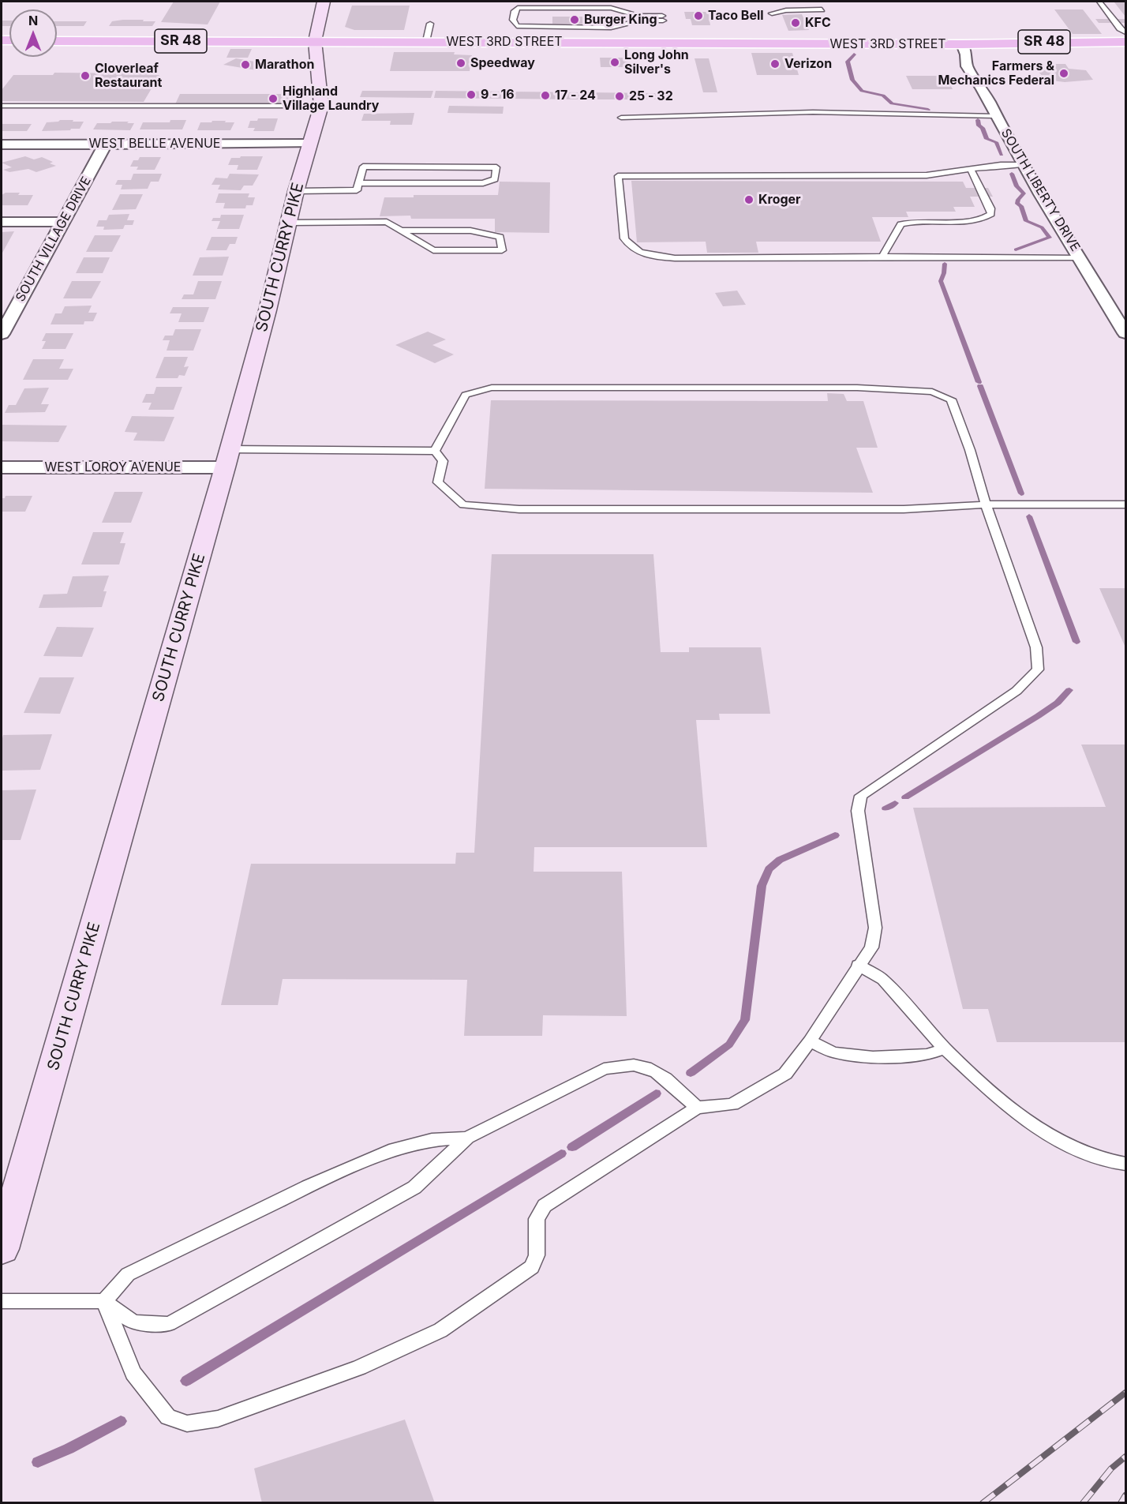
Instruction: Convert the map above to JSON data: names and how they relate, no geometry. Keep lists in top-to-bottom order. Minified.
{"streets":{"main road":["SR 48","WEST 3RD STREET","SOUTH CURRY PIKE"],"street":["WEST BELLE AVENUE","SOUTH LIBERTY DRIVE","SOUTH VILLAGE DRIVE","WEST LOROY AVENUE"]},"crossings":[["WEST 3RD STREET","SOUTH LIBERTY DRIVE"],["WEST 3RD STREET","SOUTH CURRY PIKE"],["WEST BELLE AVENUE","SOUTH VILLAGE DRIVE"],["WEST BELLE AVENUE","SOUTH CURRY PIKE"],["SOUTH CURRY PIKE","WEST LOROY AVENUE"]],"places":["Taco Bell","Burger King","KFC","Long John Silver's","Speedway","Verizon","Marathon","Farmers & Mechanics Federal","Cloverleaf Restaurant","9 - 16","17 - 24","25 - 32","Highland Village Laundry","Kroger"],"north":"top"}
